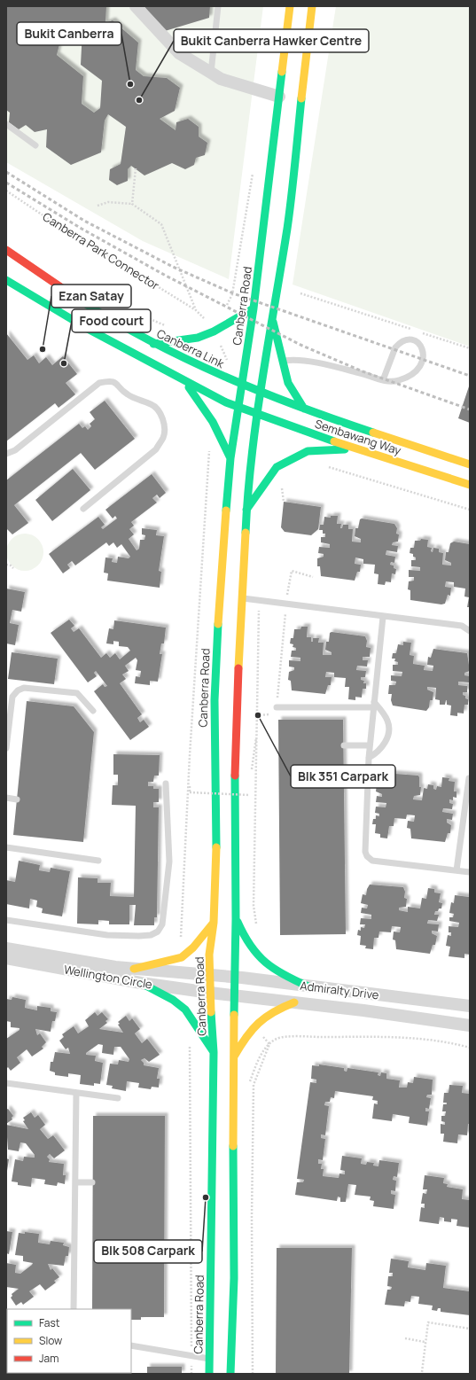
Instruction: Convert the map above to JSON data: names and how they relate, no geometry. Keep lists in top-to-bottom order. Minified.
{"streets":{"main road":["Canberra Road","Canberra Link","Sembawang Way"],"street":["Wellington Circle","Admiralty Drive"],"path":["Canberra Park Connector"]},"crossings":[["Canberra Road","Canberra Link"],["Canberra Road","Sembawang Way"],["Canberra Road","Wellington Circle"],["Canberra Road","Admiralty Drive"],["Canberra Link","Sembawang Way"],["Wellington Circle","Admiralty Drive"]],"places":["Bukit Canberra","Bukit Canberra Hawker Centre","Ezan Satay","Food court","Blk 351 Carpark","Blk 508 Carpark"],"legend":["Fast","Slow","Jam"]}
